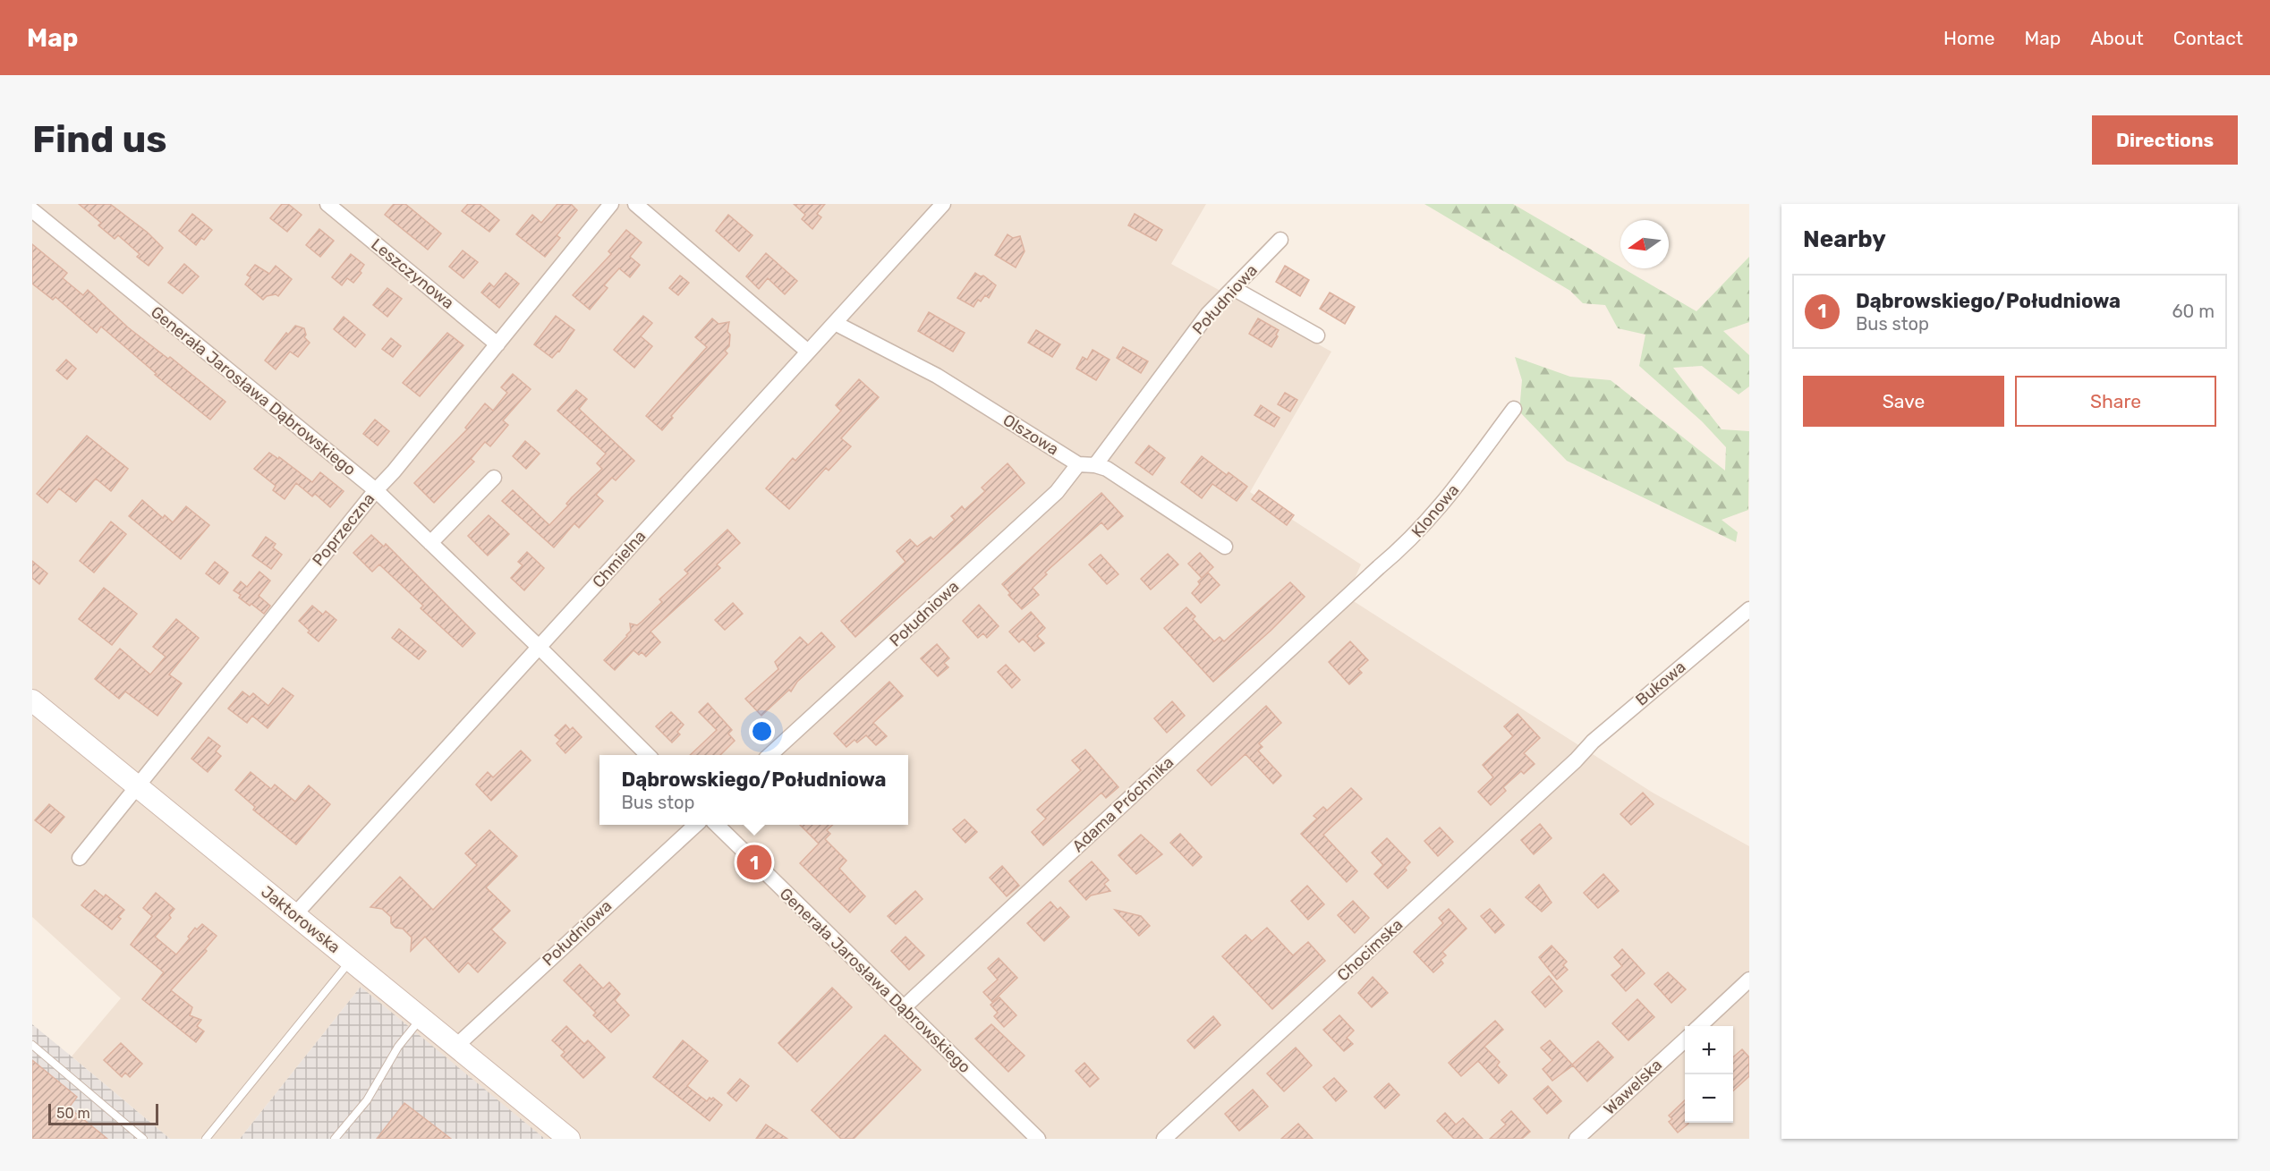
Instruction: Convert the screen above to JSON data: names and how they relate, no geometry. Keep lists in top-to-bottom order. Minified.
{"streets":{"main road":["Jaktorowska"],"street":["Leszczynowa","Południowa","Generała Jarosława Dąbrowskiego","Olszowa","Klonowa","Poprzeczna","Chmielna","Bukowa","Adama Próchnika","Chocimska","Wawelska"]},"crossings":[["Leszczynowa","Poprzeczna"],["Południowa","Olszowa"],["Południowa","Jaktorowska"],["Generała Jarosława Dąbrowskiego","Poprzeczna"],["Generała Jarosława Dąbrowskiego","Chmielna"],["Generała Jarosława Dąbrowskiego","Adama Próchnika"],["Olszowa","Chmielna"],["Klonowa","Adama Próchnika"],["Poprzeczna","Jaktorowska"],["Chmielna","Jaktorowska"],["Bukowa","Chocimska"]],"scale_bar":"50 m","north":"left","page":{"header":"Map","nav":["Home","Map","About","Contact"],"buttons":["Directions",["Save","Share"]],"title":"Find us","heading":"Nearby","list":[{"mark":"1","name":"Dąbrowskiego/Południowa","note":"Bus stop","value":"60 m"}],"popup":["Dąbrowskiego/Południowa","Bus stop"],"pins":"1","map_buttons":["+","−"],"scale":"50 m"}}
